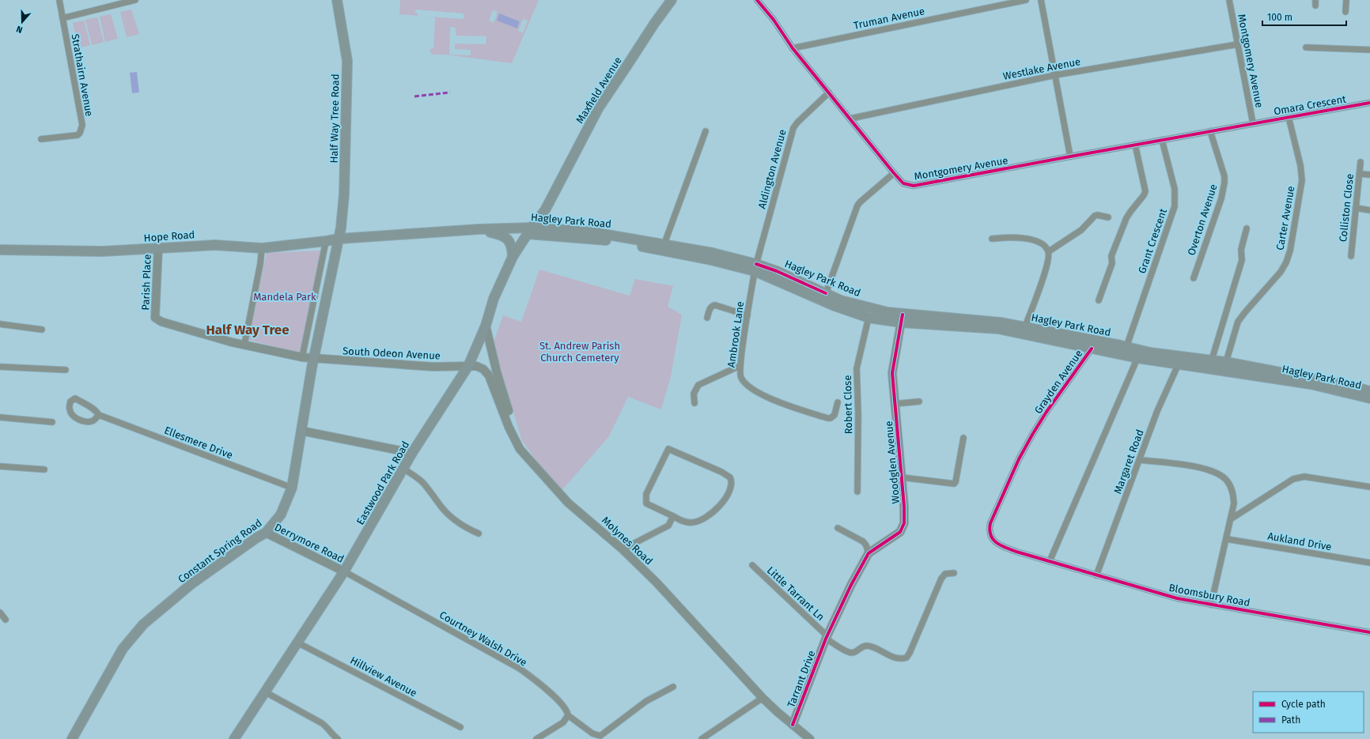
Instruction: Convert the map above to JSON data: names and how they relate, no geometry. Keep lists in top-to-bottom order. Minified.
{"streets":{"main road":["Maxfield Avenue","Half Way Tree Road","Hagley Park Road","Hope Road","Parish Place","South Odeon Avenue","Woodglen Avenue","Eastwood Park Road","Molynes Road","Derrymore Road","Constant Spring Road","Tarrant Drive"],"street":["Truman Avenue","Montgomery Avenue","Westlake Avenue","Strathairn Avenue","Omara Crescent","Aldington Avenue","Colliston Close","Carter Avenue","Overton Avenue","Grant Crescent","Ambrook Lane","Grayden Avenue","Robert Close","Ellesmere Drive","Margaret Road","Aukland Drive","Little Tarrant Ln","Bloomsbury Road","Courtney Walsh Drive","Hillview Avenue"]},"crossings":[["Truman Avenue","Montgomery Avenue"],["Montgomery Avenue","Westlake Avenue"],["Montgomery Avenue","Omara Crescent"],["Montgomery Avenue","Aldington Avenue"],["Montgomery Avenue","Overton Avenue"],["Montgomery Avenue","Grant Crescent"],["Maxfield Avenue","Hagley Park Road"],["Maxfield Avenue","Eastwood Park Road"],["Omara Crescent","Carter Avenue"],["Half Way Tree Road","Hagley Park Road"],["Half Way Tree Road","Hope Road"],["Half Way Tree Road","Constant Spring Road"],["Aldington Avenue","Hagley Park Road"],["Aldington Avenue","Ambrook Lane"],["Carter Avenue","Hagley Park Road"],["Hagley Park Road","Hope Road"],["Hagley Park Road","Grant Crescent"],["Hagley Park Road","Ambrook Lane"],["Hagley Park Road","Grayden Avenue"],["Hagley Park Road","Robert Close"],["Hagley Park Road","Margaret Road"],["Hagley Park Road","Woodglen Avenue"],["Hagley Park Road","Eastwood Park Road"],["Hagley Park Road","Constant Spring Road"],["Hope Road","Parish Place"],["Hope Road","Constant Spring Road"],["Parish Place","South Odeon Avenue"],["South Odeon Avenue","Eastwood Park Road"],["South Odeon Avenue","Molynes Road"],["South Odeon Avenue","Constant Spring Road"],["Grayden Avenue","Bloomsbury Road"],["Ellesmere Drive","Constant Spring Road"],["Margaret Road","Bloomsbury Road"],["Woodglen Avenue","Little Tarrant Ln"],["Woodglen Avenue","Tarrant Drive"],["Eastwood Park Road","Molynes Road"],["Eastwood Park Road","Derrymore Road"],["Eastwood Park Road","Courtney Walsh Drive"],["Eastwood Park Road","Hillview Avenue"],["Molynes Road","Tarrant Drive"],["Derrymore Road","Constant Spring Road"],["Derrymore Road","Courtney Walsh Drive"],["Little Tarrant Ln","Tarrant Drive"]],"districts":["Half Way Tree"],"parks":["Mandela Park","St. Andrew Parish Church Cemetery"],"legend":["Cycle path","Path"],"scale_bar":"100 m","north":"bottom"}
